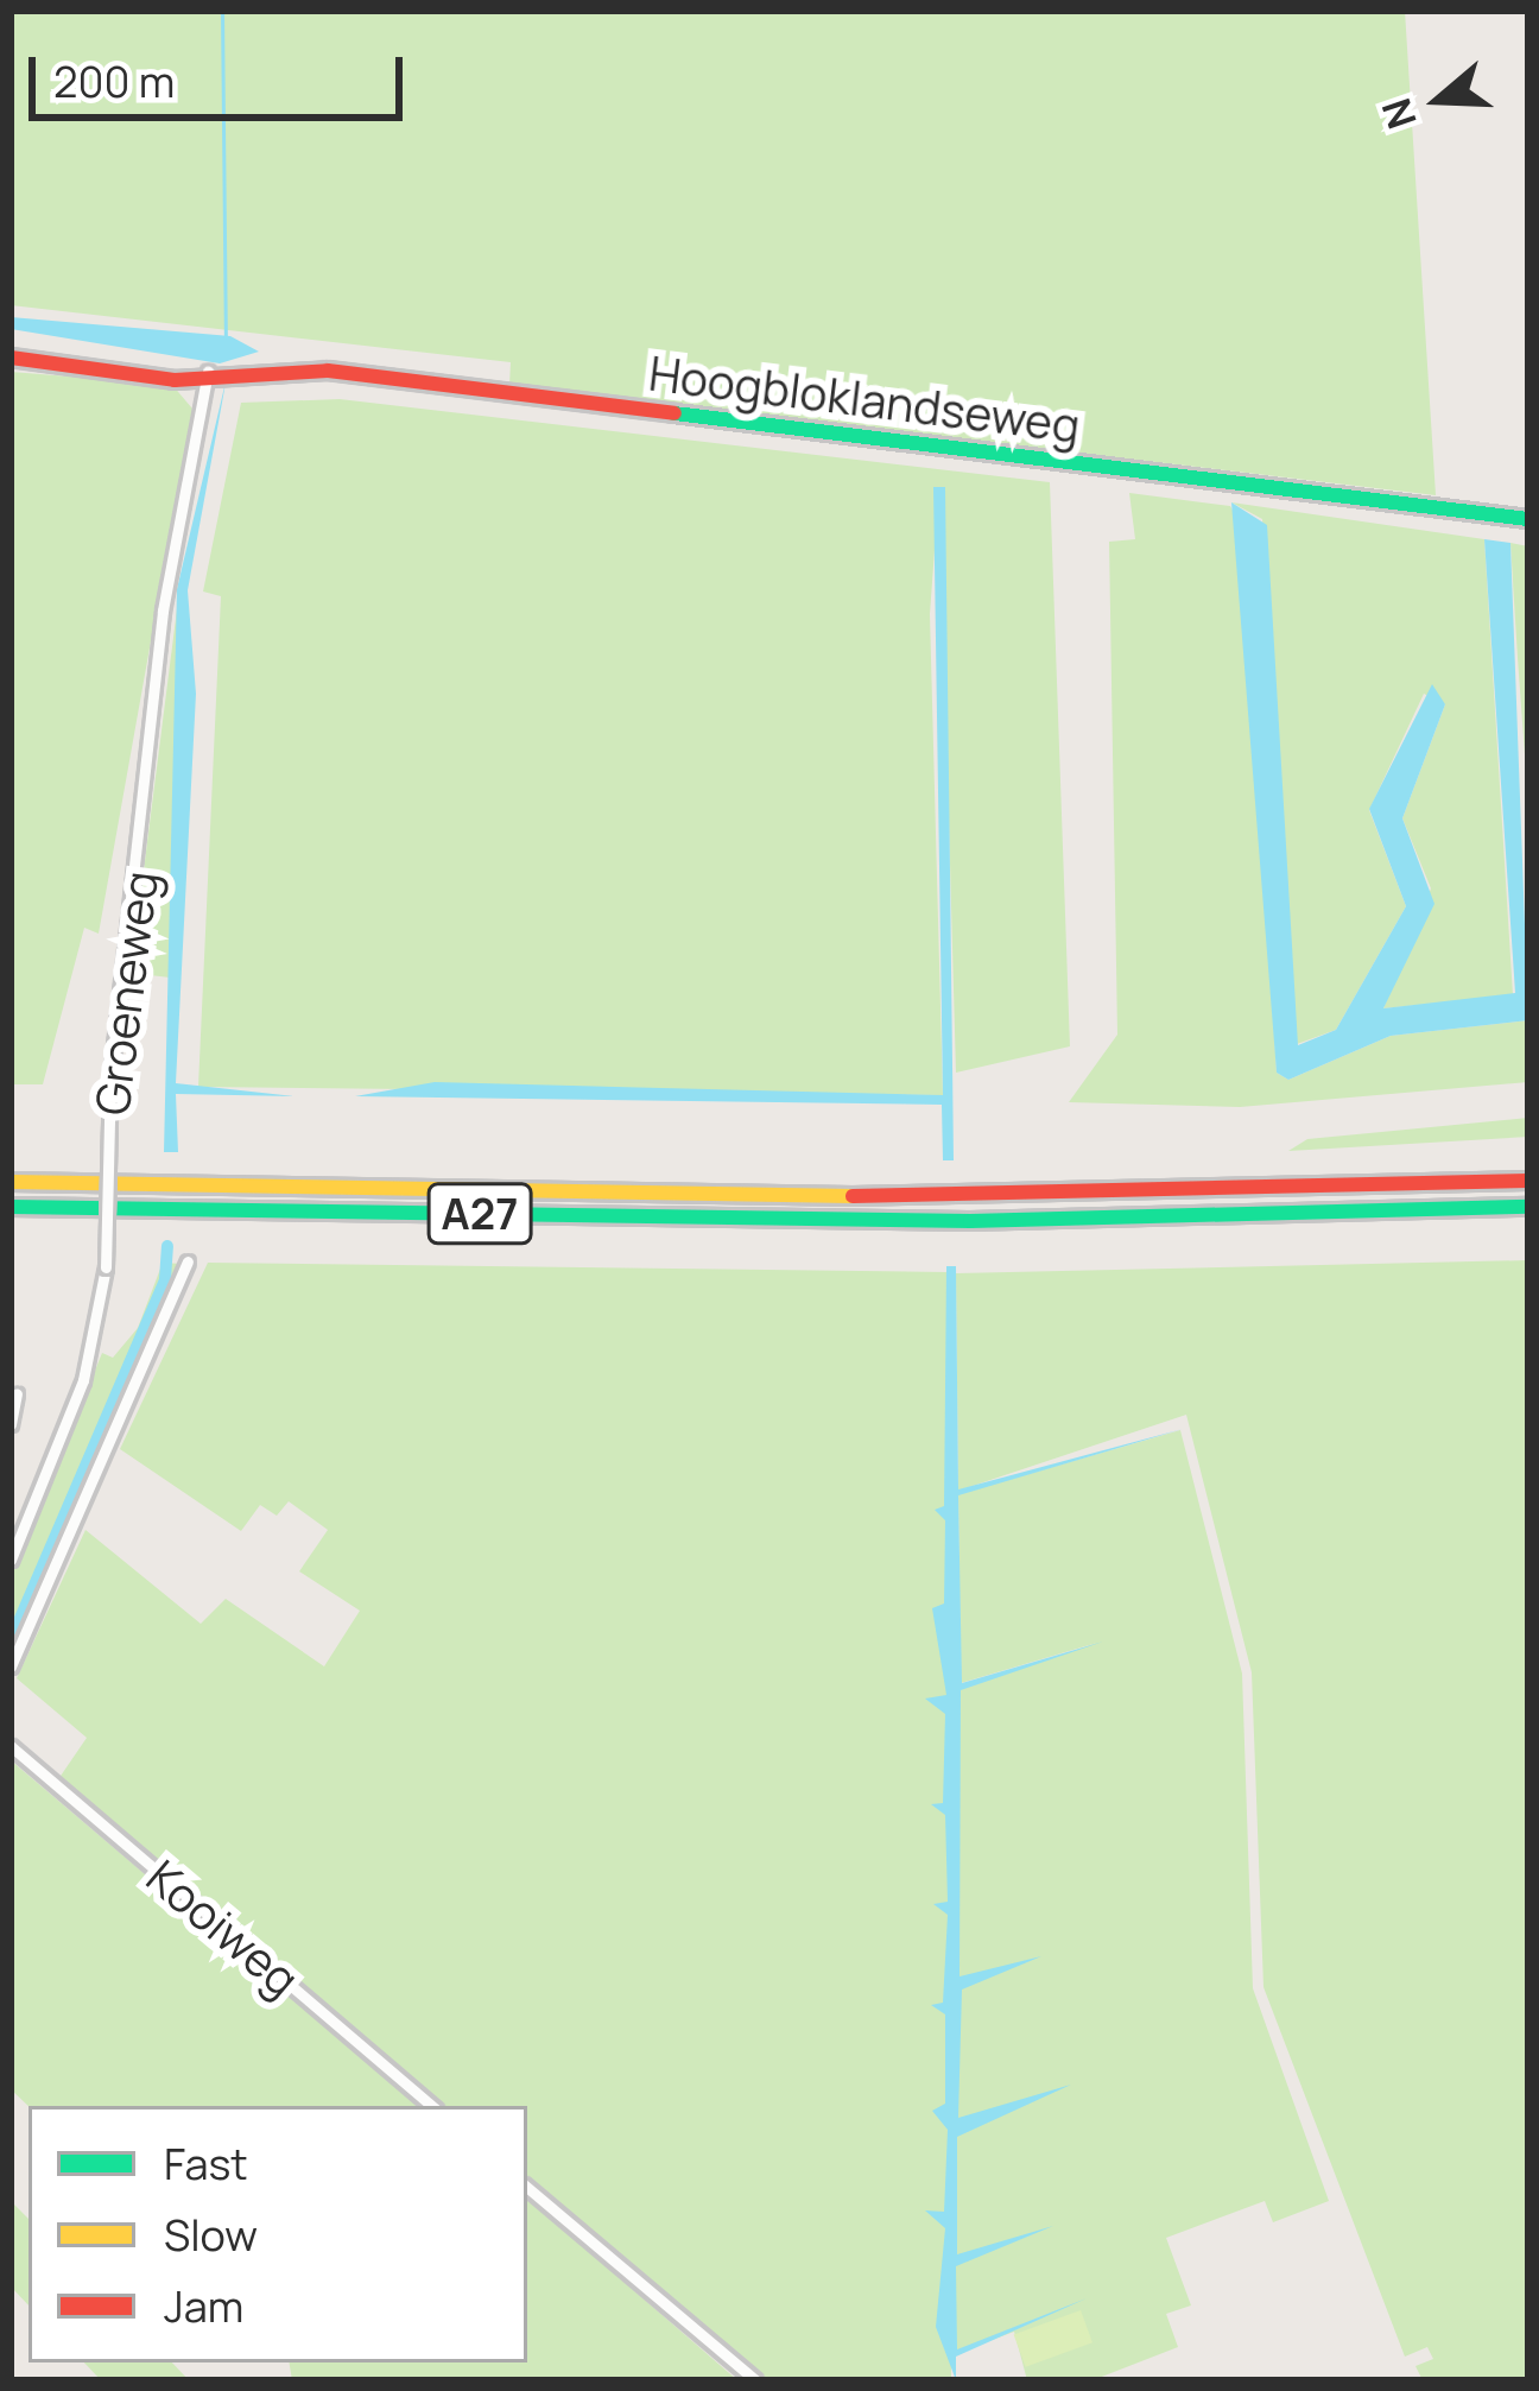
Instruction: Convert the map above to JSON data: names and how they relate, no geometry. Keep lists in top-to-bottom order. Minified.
{"streets":{"main road":["Hoogbloklandseweg","A27"],"street":["Groeneweg","Kooiweg"]},"crossings":[["Hoogbloklandseweg","Groeneweg"]],"legend":["Fast","Slow","Jam"],"scale_bar":"200 m","north":"left"}
